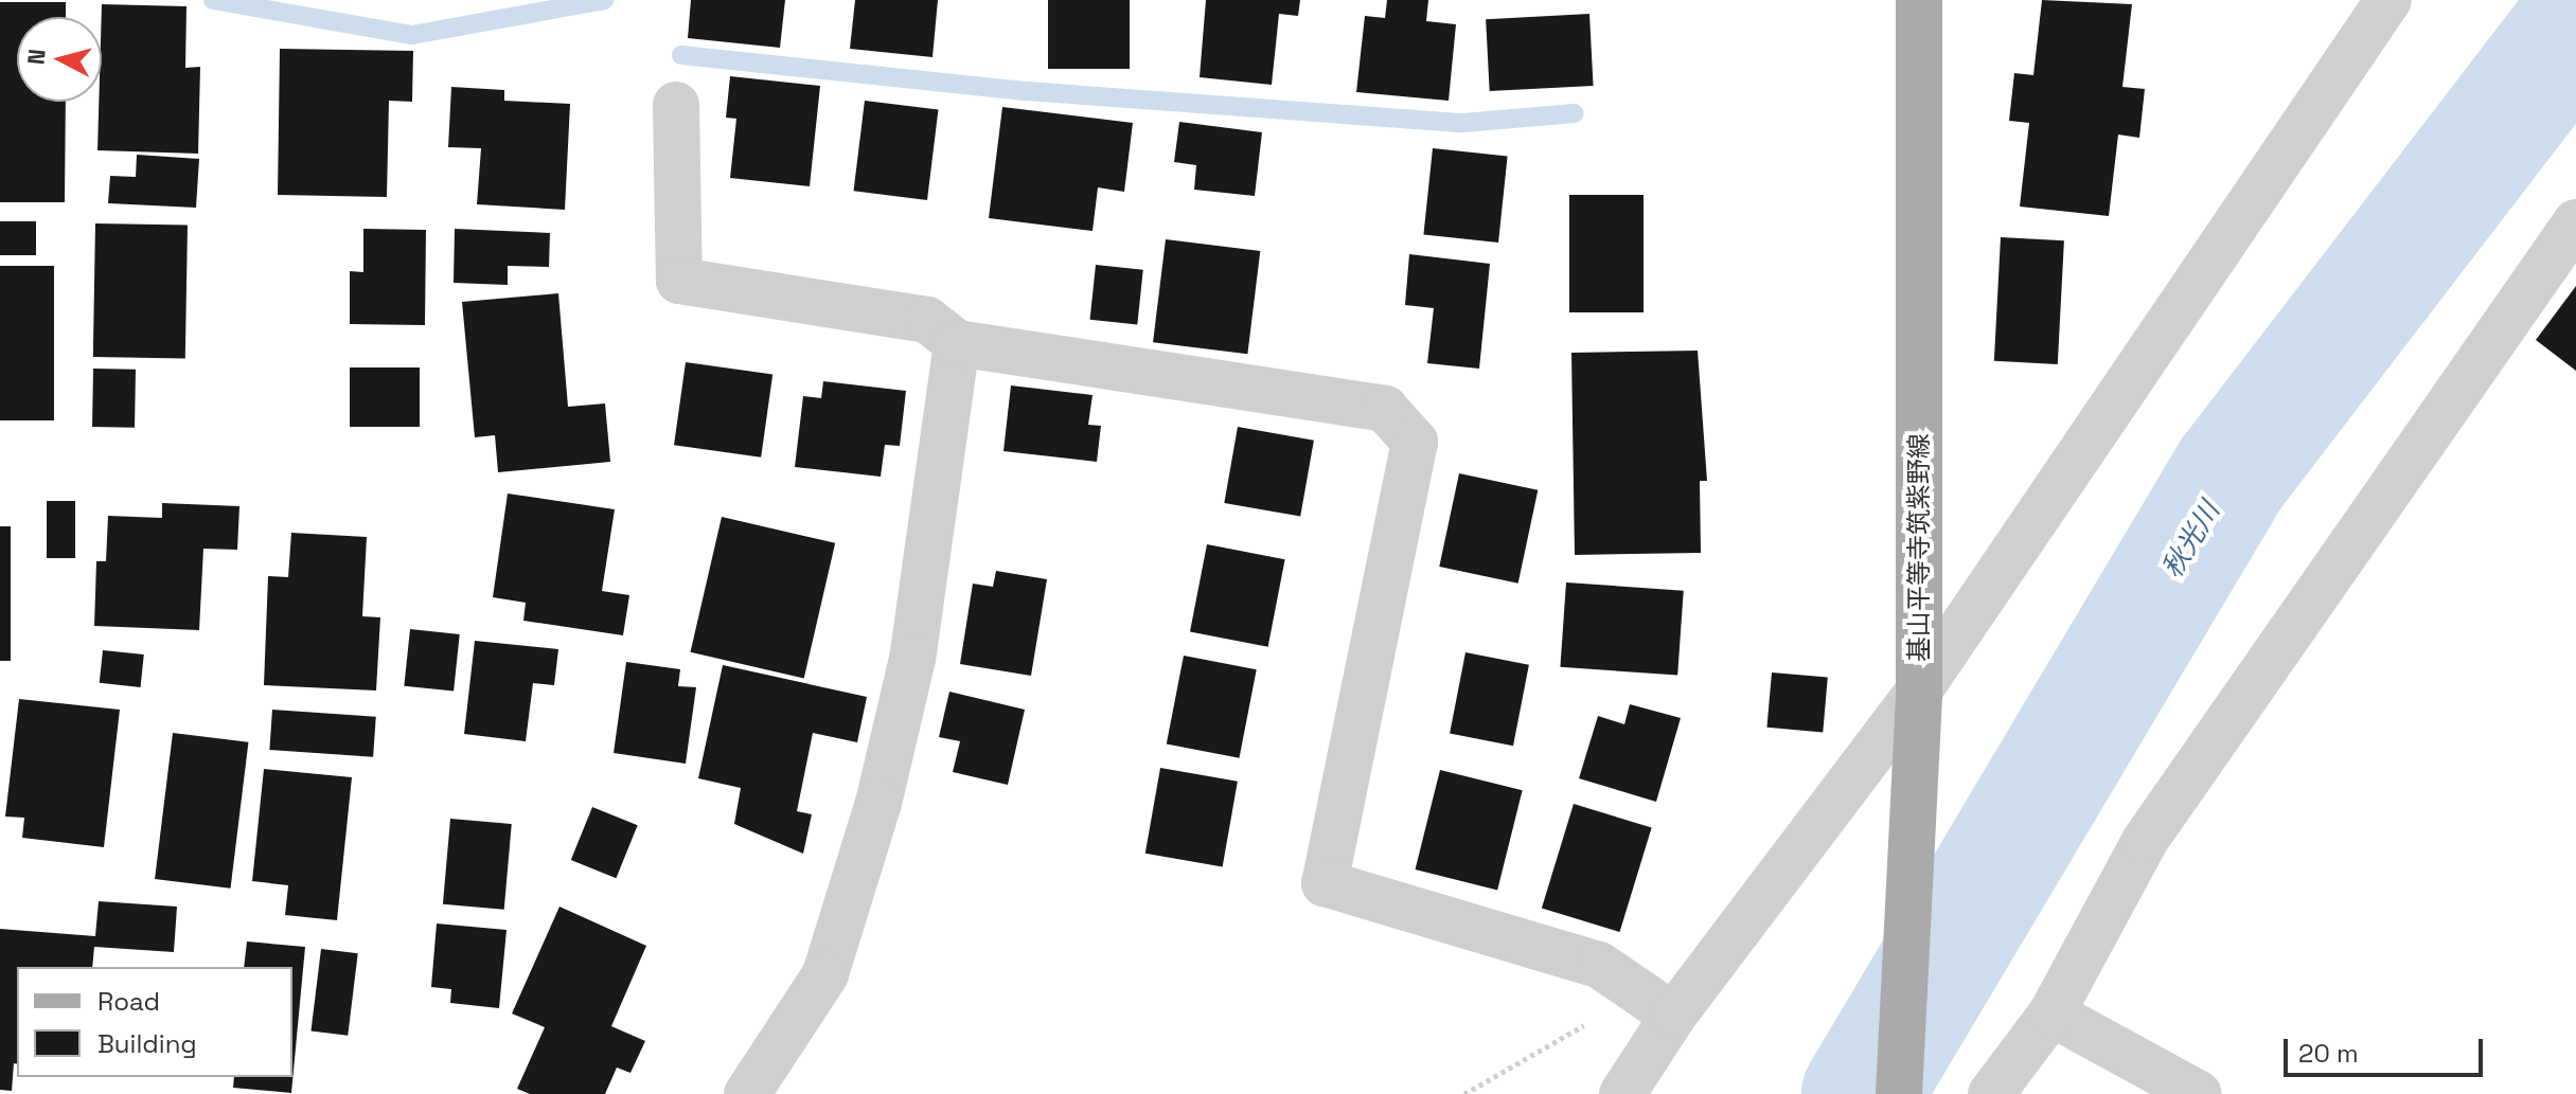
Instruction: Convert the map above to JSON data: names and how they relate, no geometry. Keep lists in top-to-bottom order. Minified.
{"streets":{"main road":["基山平等寺筑紫野線"]},"water":["秋光川"],"legend":["Road","Building"],"scale_bar":"20 m","north":"left"}
